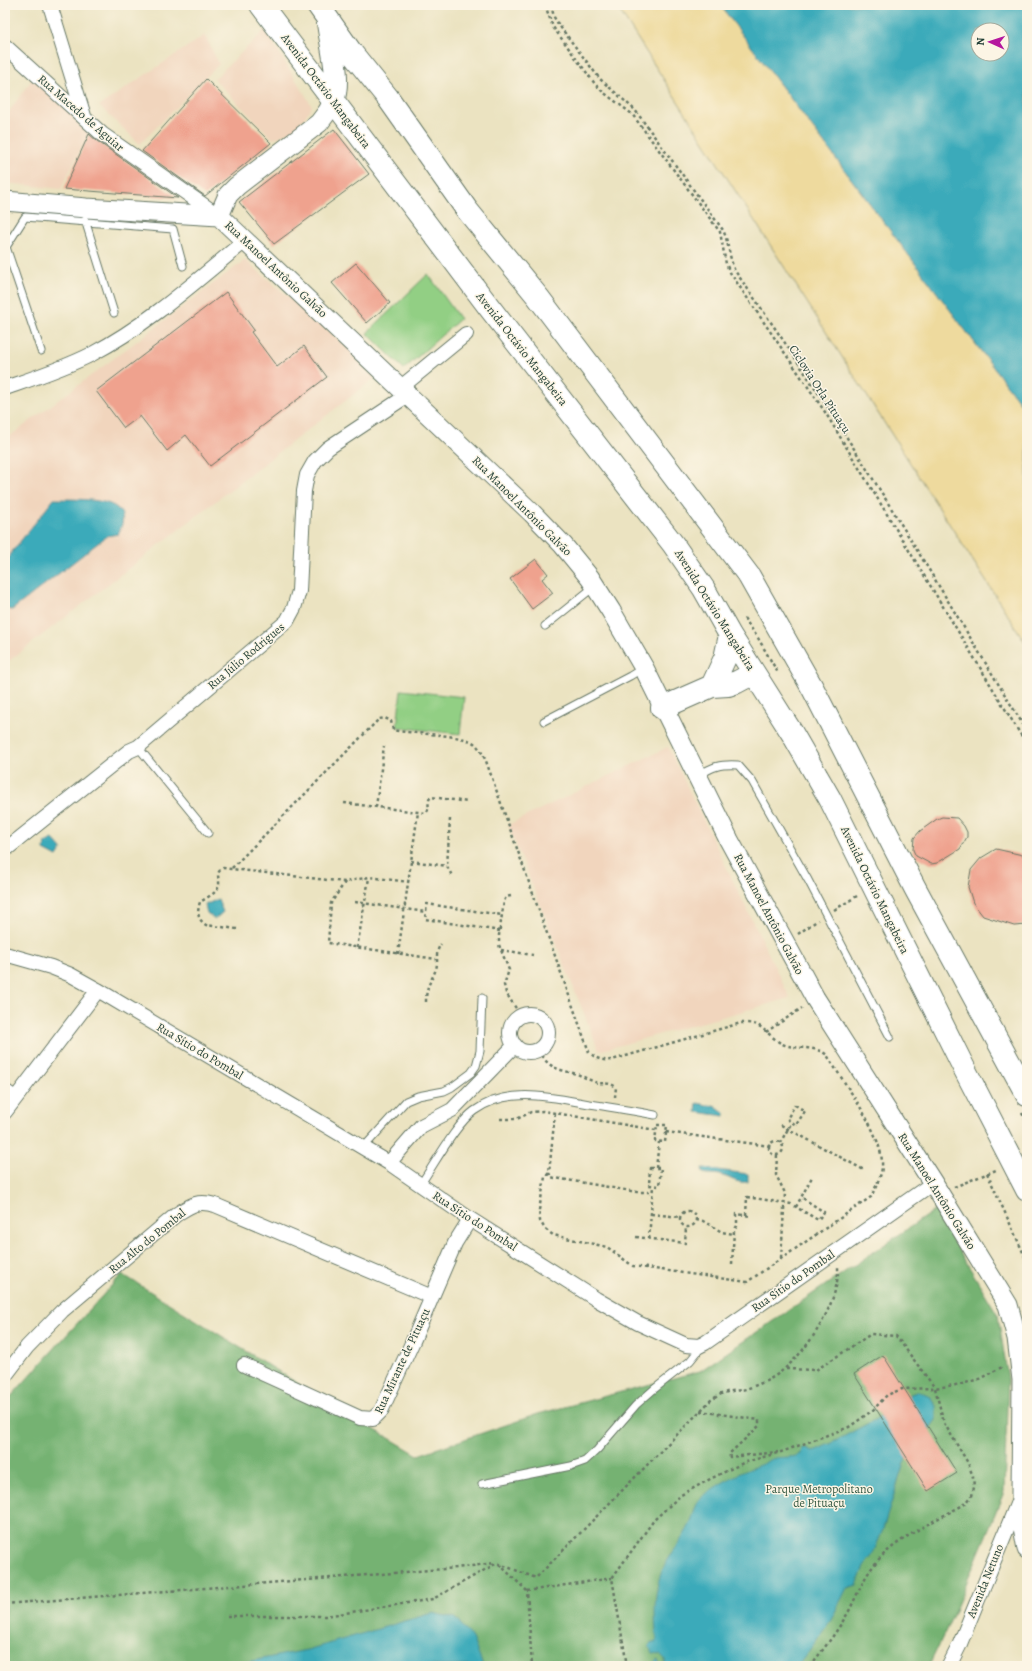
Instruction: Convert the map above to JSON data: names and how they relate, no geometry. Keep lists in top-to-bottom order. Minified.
{"streets":{"main road":["Avenida Octávio Mangabeira"],"street":["Rua Macedo de Aguiar","Rua Manoel Antônio Galvão","Rua Júlio Rodrigues","Rua Sítio do Pombal","Rua Alto do Pombal","Rua Mirante de Pituaçu","Avenida Netuno"],"path":["Ciclovia Orla Pituaçu"]},"crossings":[["Rua Macedo de Aguiar","Rua Manoel Antônio Galvão"],["Rua Manoel Antônio Galvão","Rua Júlio Rodrigues"],["Rua Manoel Antônio Galvão","Rua Sítio do Pombal"],["Rua Manoel Antônio Galvão","Avenida Netuno"],["Rua Sítio do Pombal","Rua Mirante de Pituaçu"],["Rua Alto do Pombal","Rua Mirante de Pituaçu"]],"parks":["Parque Metropolitano de Pituaçu"],"north":"left"}
